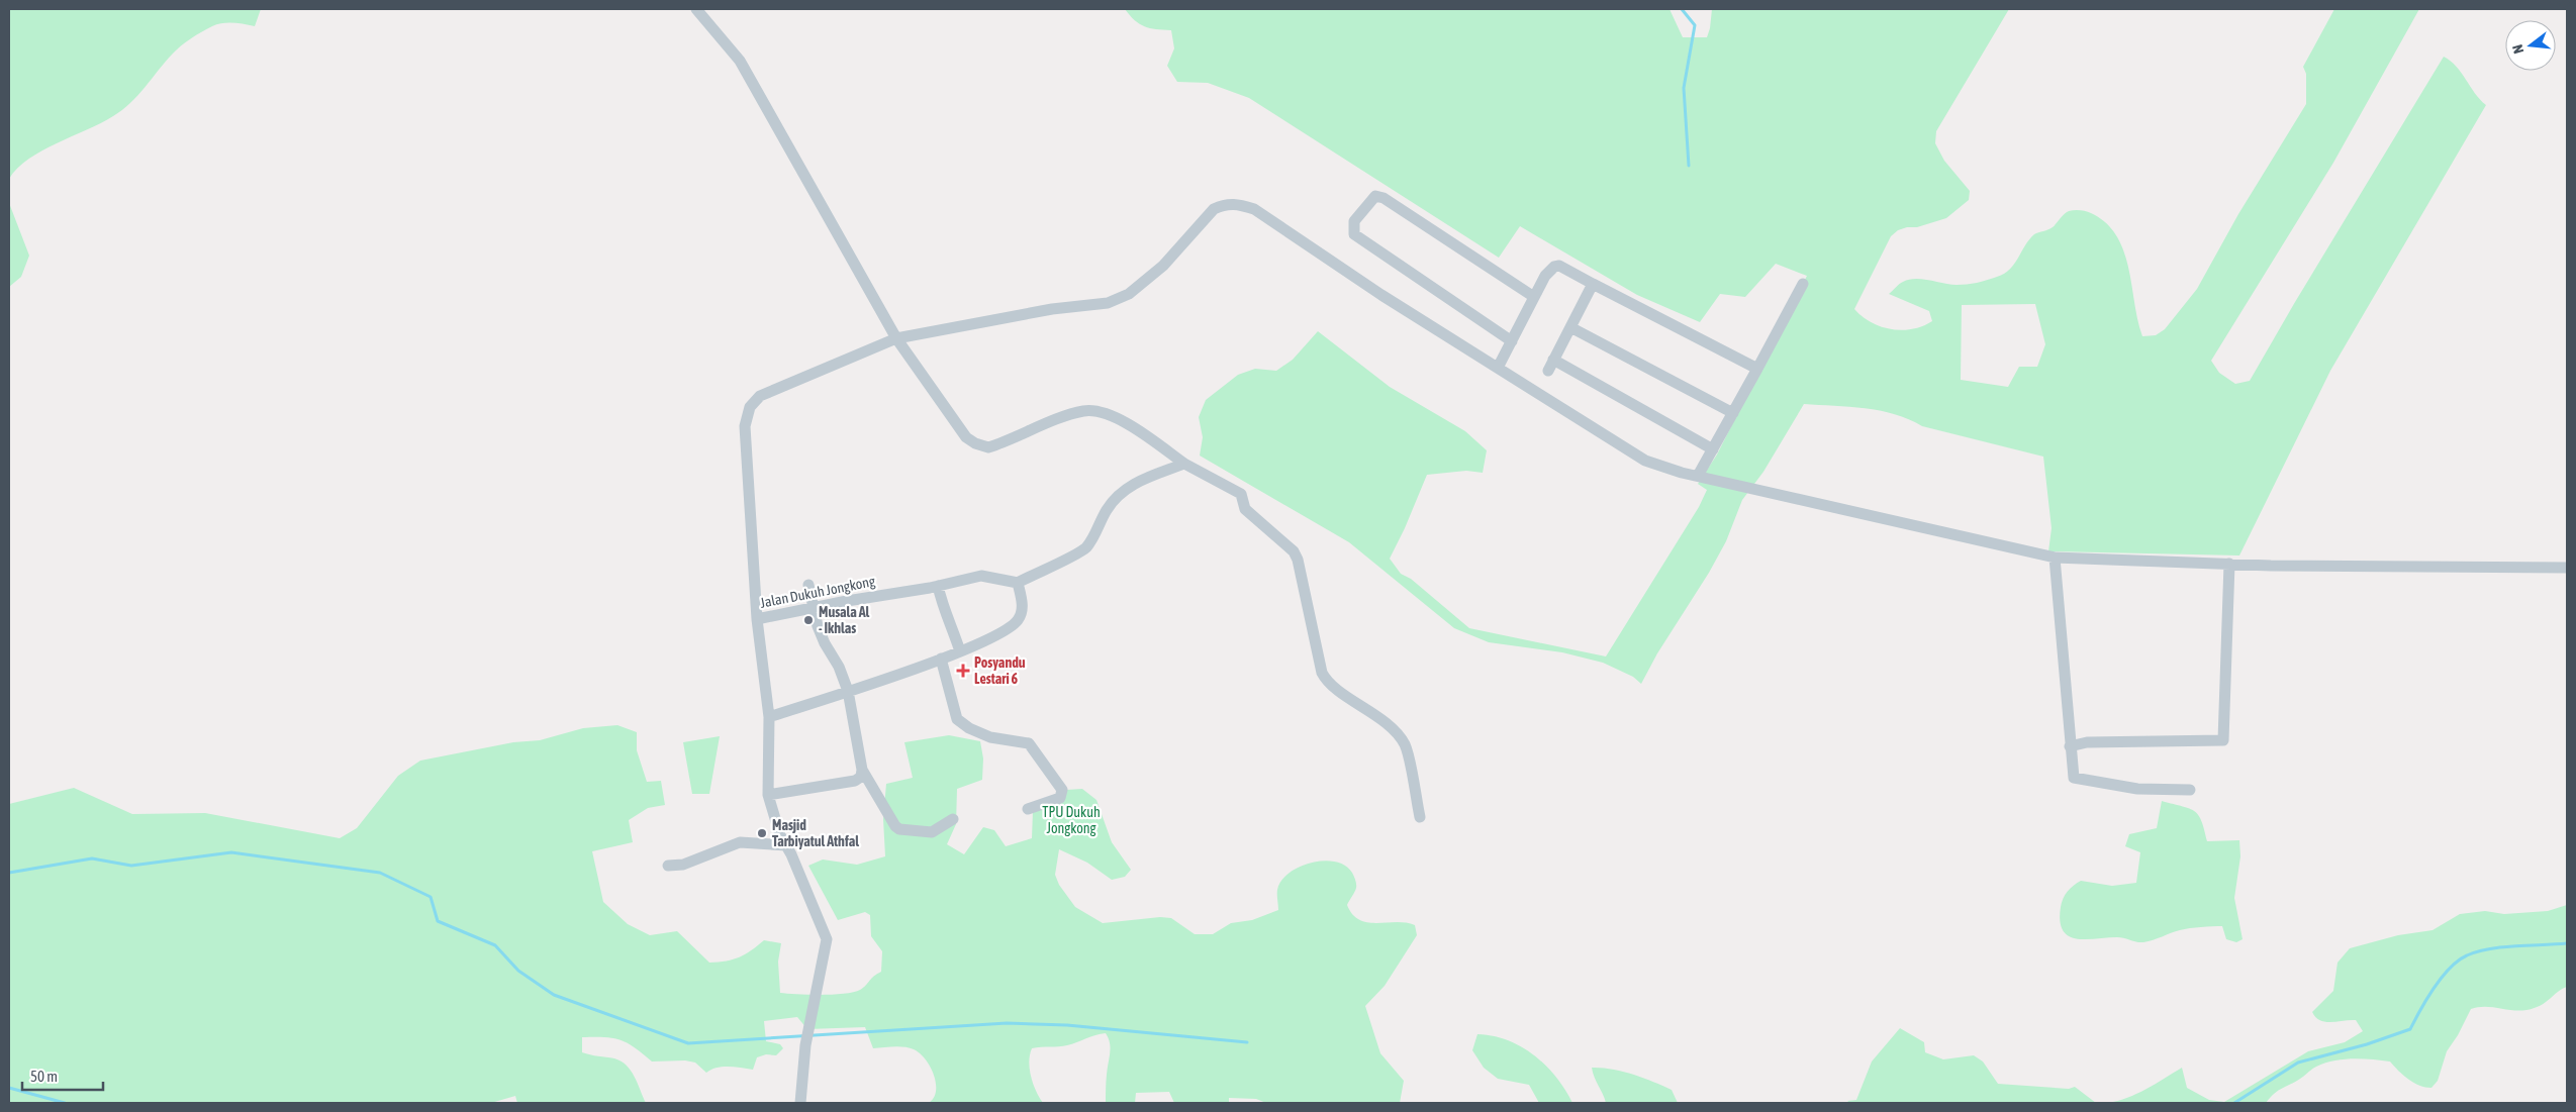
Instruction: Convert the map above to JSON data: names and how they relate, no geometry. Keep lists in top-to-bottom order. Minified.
{"streets":{"street":["Jalan Dukuh Jongkong"]},"parks":["TPU Dukuh Jongkong"],"places":{"other":["Musala Al - Ikhlas","Masjid Tarbiyatul Athfal"],"health":["Posyandu Lestari 6"]},"scale_bar":"50 m","north":"left"}
